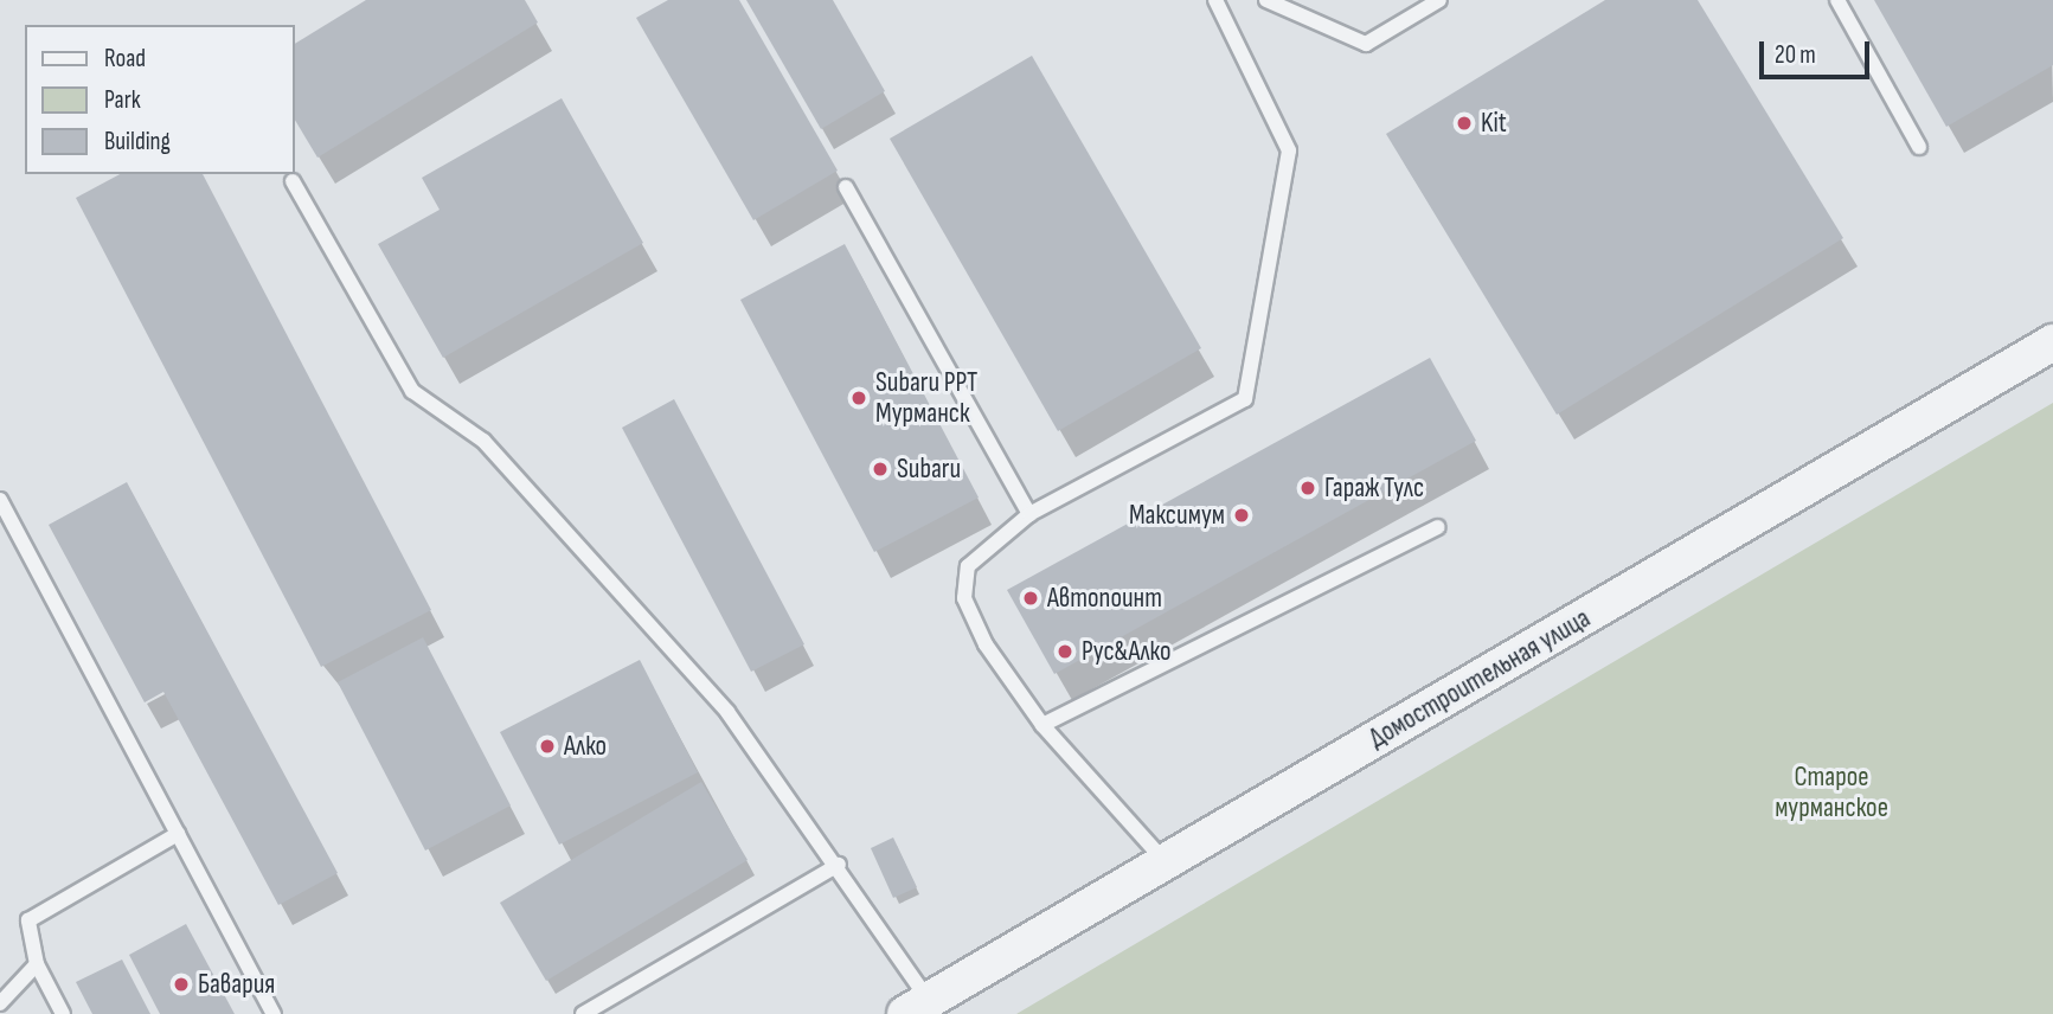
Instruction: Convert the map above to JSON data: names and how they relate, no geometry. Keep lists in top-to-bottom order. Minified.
{"streets":{"street":["Домостроительная улица"]},"parks":["Старое мурманское"],"places":["Kit","Subaru РРТ Мурманск","Subaru","Гараж Тулс","Максимум","Автопоинт","Рус&Алко","Алко","Бавария"],"legend":["Road","Park","Building"],"scale_bar":"20 m"}
